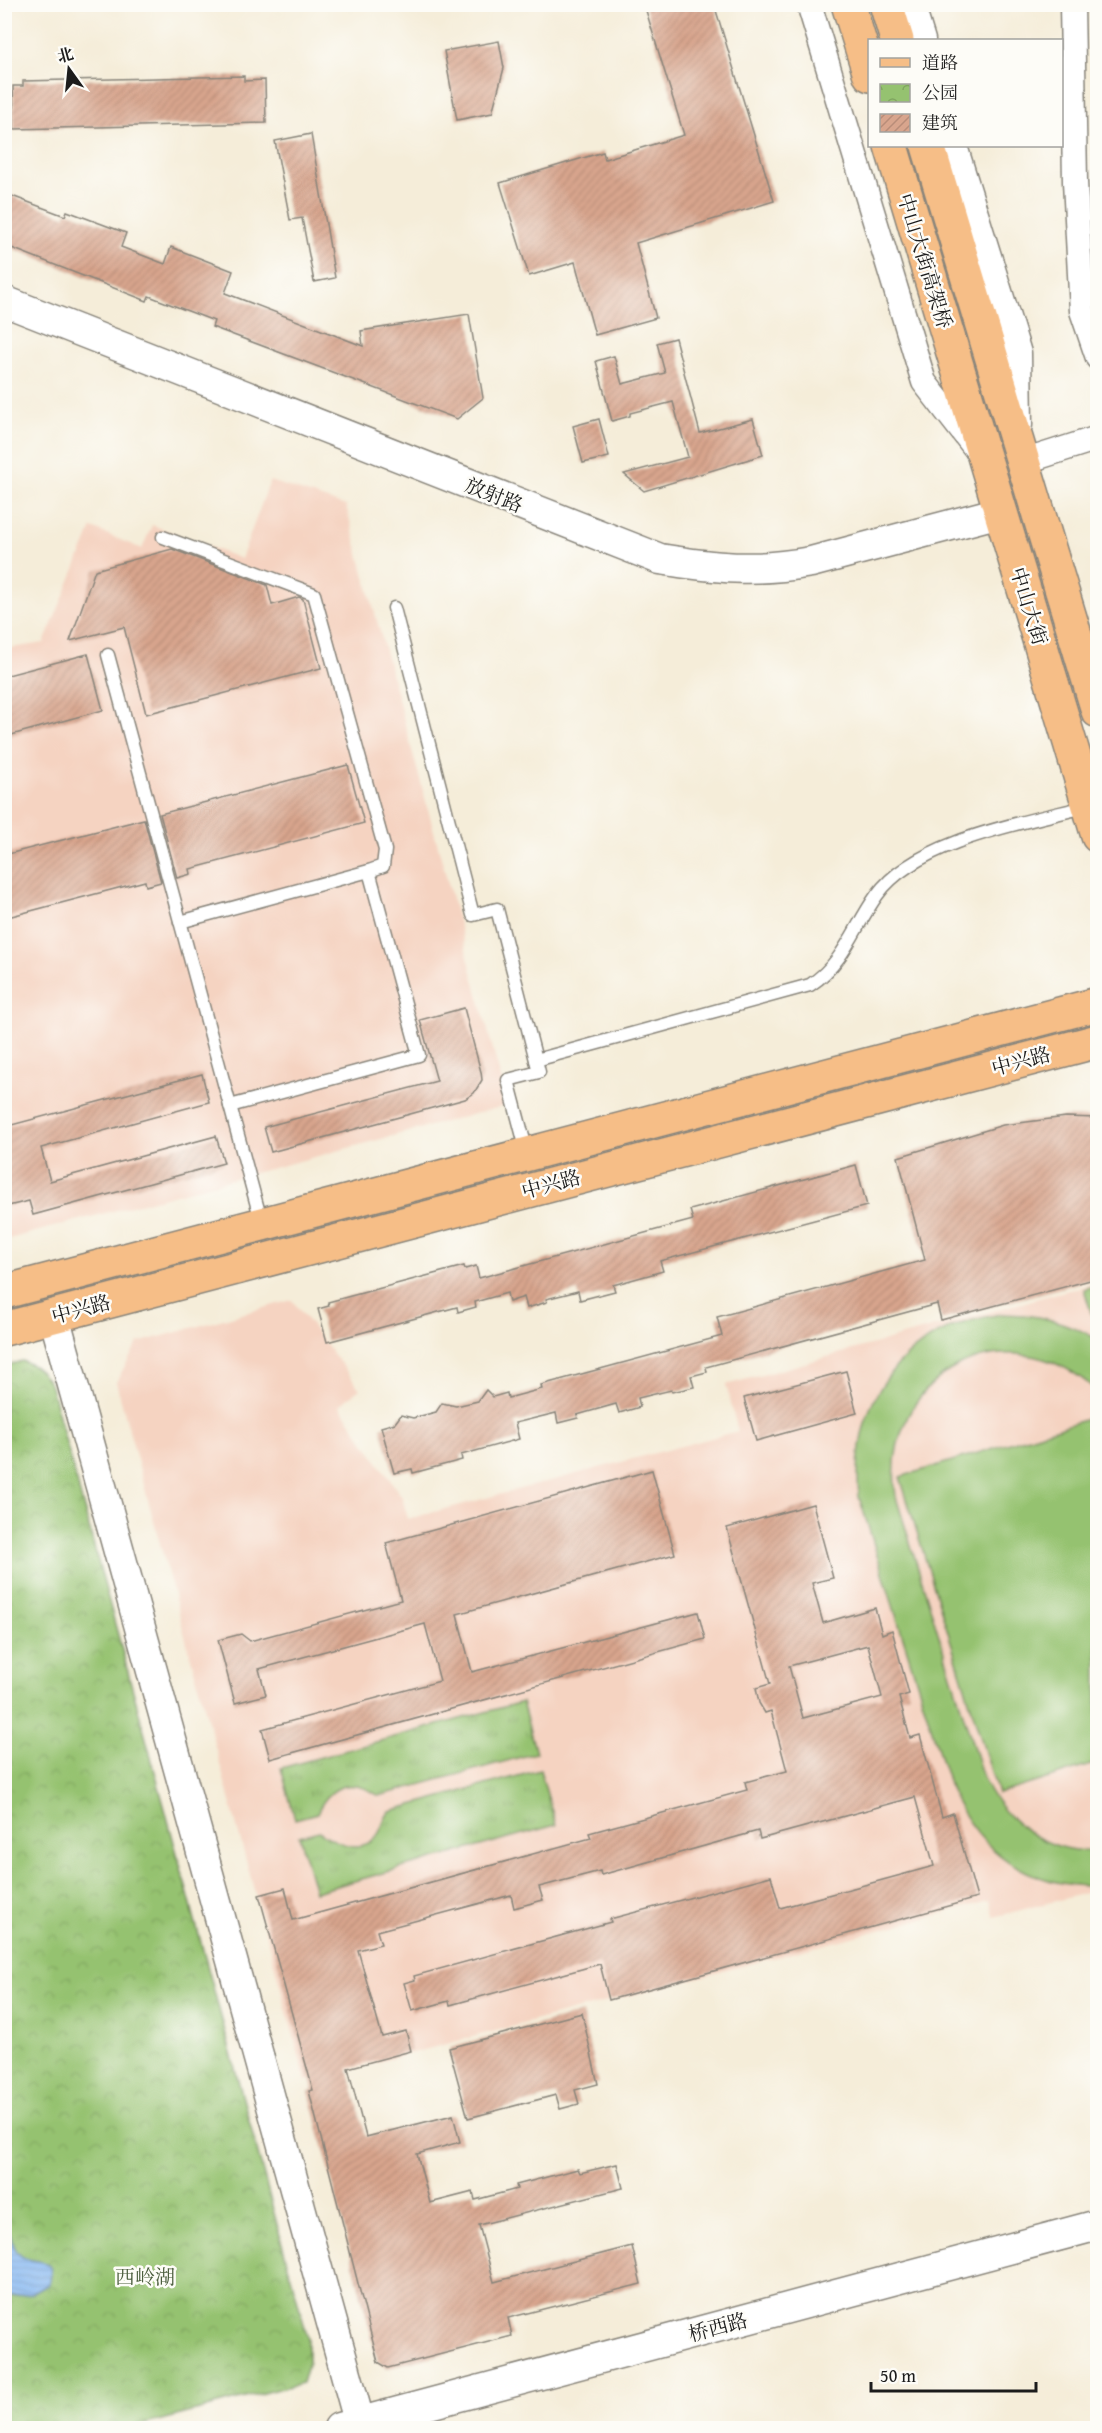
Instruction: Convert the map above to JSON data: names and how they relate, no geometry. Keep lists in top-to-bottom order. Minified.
{"streets":{"main road":["中山大街高架桥","中山大街","中兴路"],"street":["放射路","桥西路"]},"crossings":[["中山大街高架桥","中山大街"],["放射路","中山大街"]],"parks":["西岭湖"],"legend":["道路","公园","建筑"],"scale_bar":"50 m","north":"top"}
